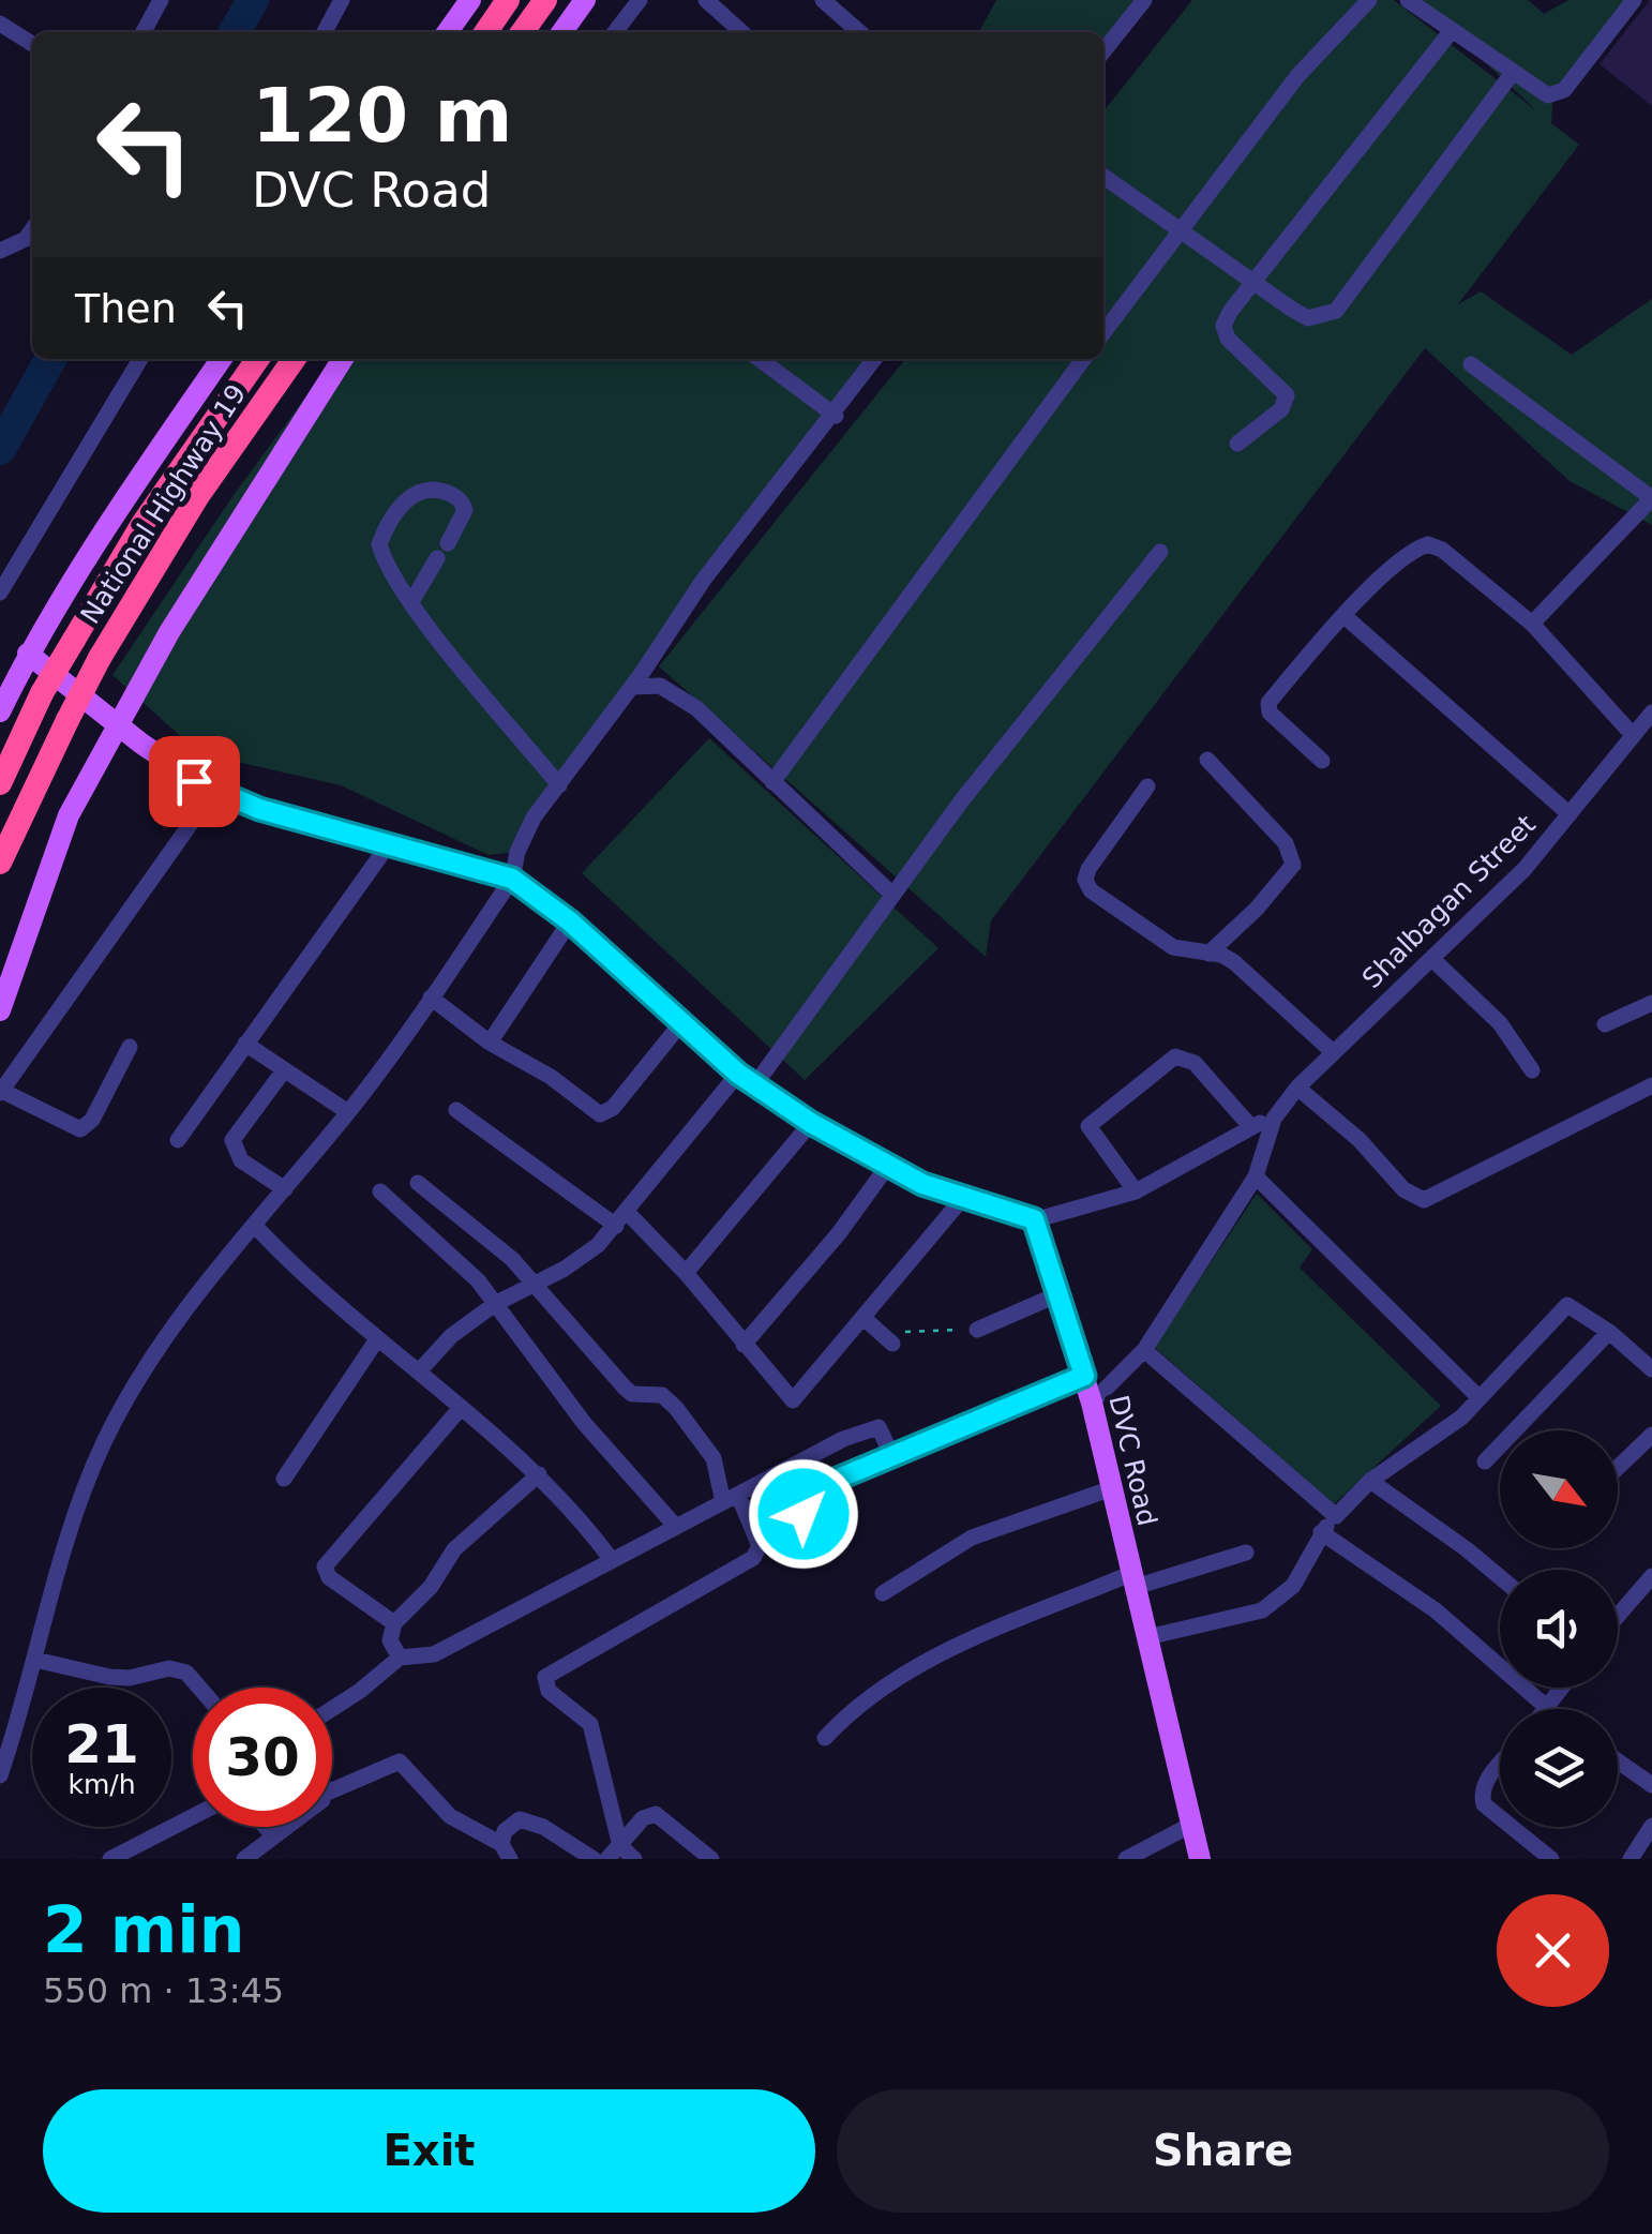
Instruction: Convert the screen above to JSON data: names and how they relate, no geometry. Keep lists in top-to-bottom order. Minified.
{"streets":{"highway":["National Highway 19"],"main road":["DVC Road"],"street":["Shalbagan Street"]},"north":"bottom right","page":{"turn":["120 m","DVC Road"],"then":"Then","speed":"21 km/h","limit":"30","heading":["2 min","550 m · 13:45"],"buttons":["Exit","Share"]}}
